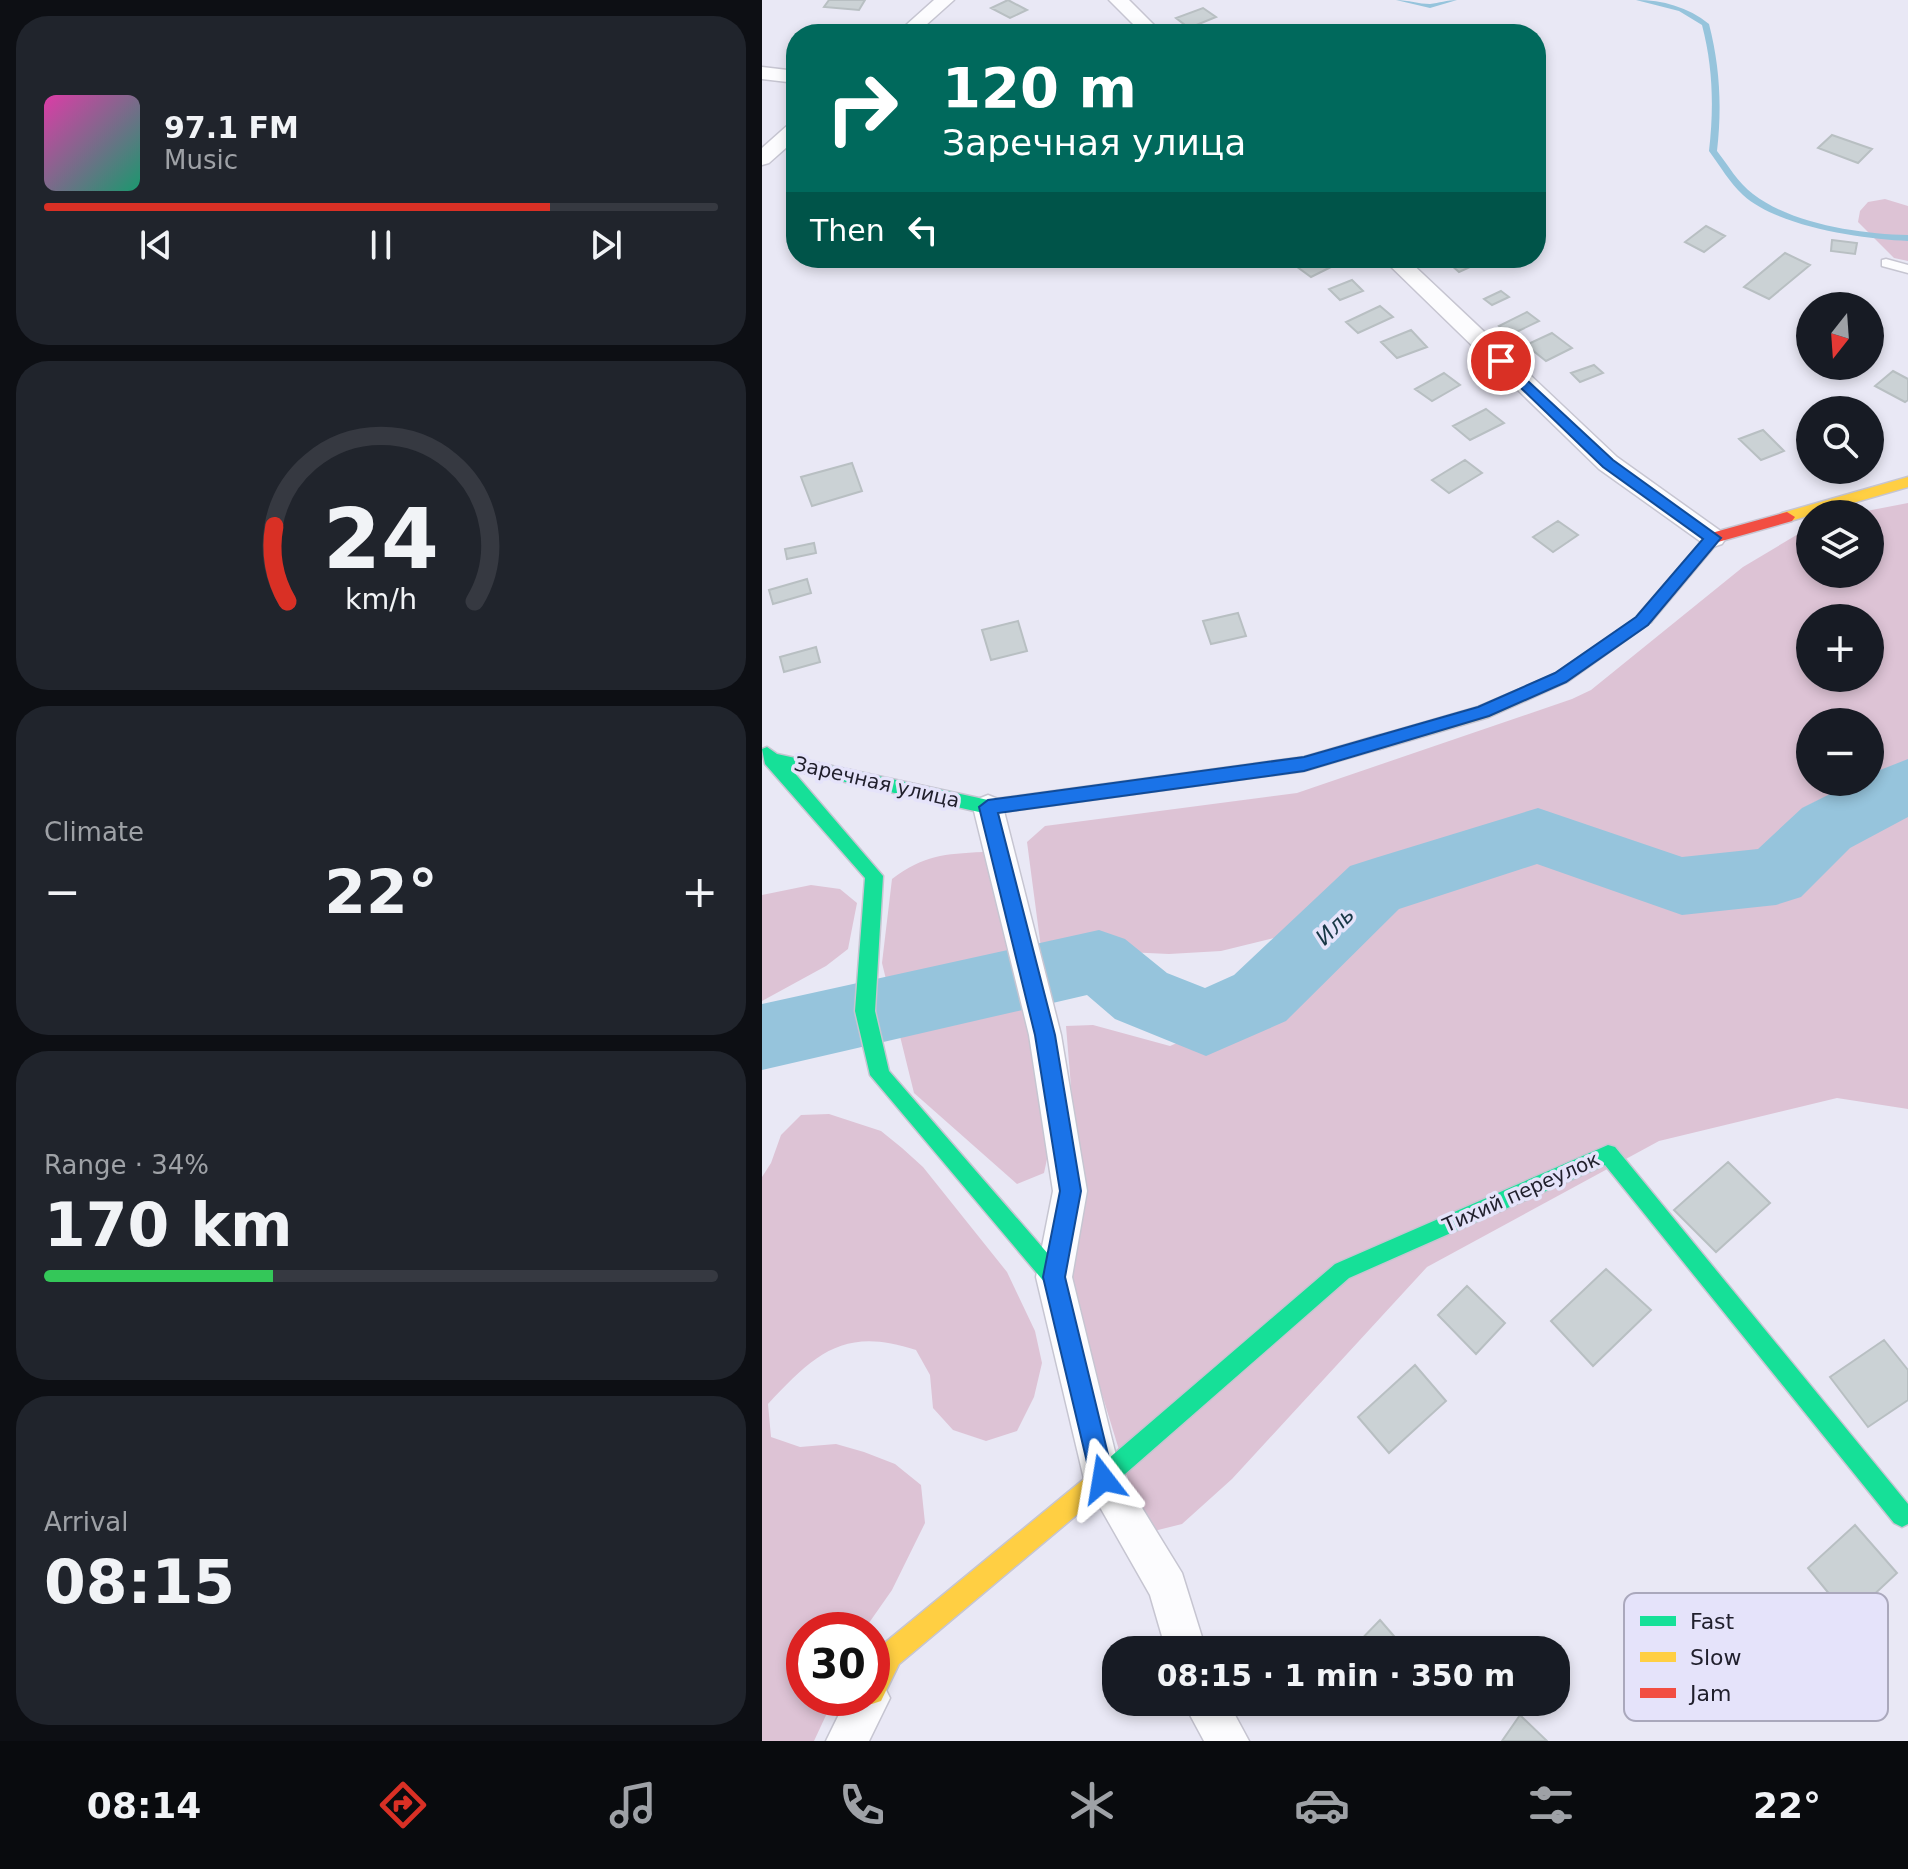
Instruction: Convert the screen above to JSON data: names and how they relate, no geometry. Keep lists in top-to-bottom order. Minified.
{"streets":{"street":["Заречная улица","Тихий переулок"]},"water":["Иль"],"legend":["Fast","Slow","Jam"],"north":"bottom","page":{"turn":["120 m","Заречная улица"],"song":["97.1 FM","Music"],"then":"Then","map_buttons":["+","−"],"tile":["Climate",["Range · 34%","170 km"],["Arrival","08:15"]],"heat":["−","22°","+"],"limit":"30","trip":"08:15 · 1 min · 350 m","tabs":["08:14","22°"],"gauge":["24","km/h"]}}
